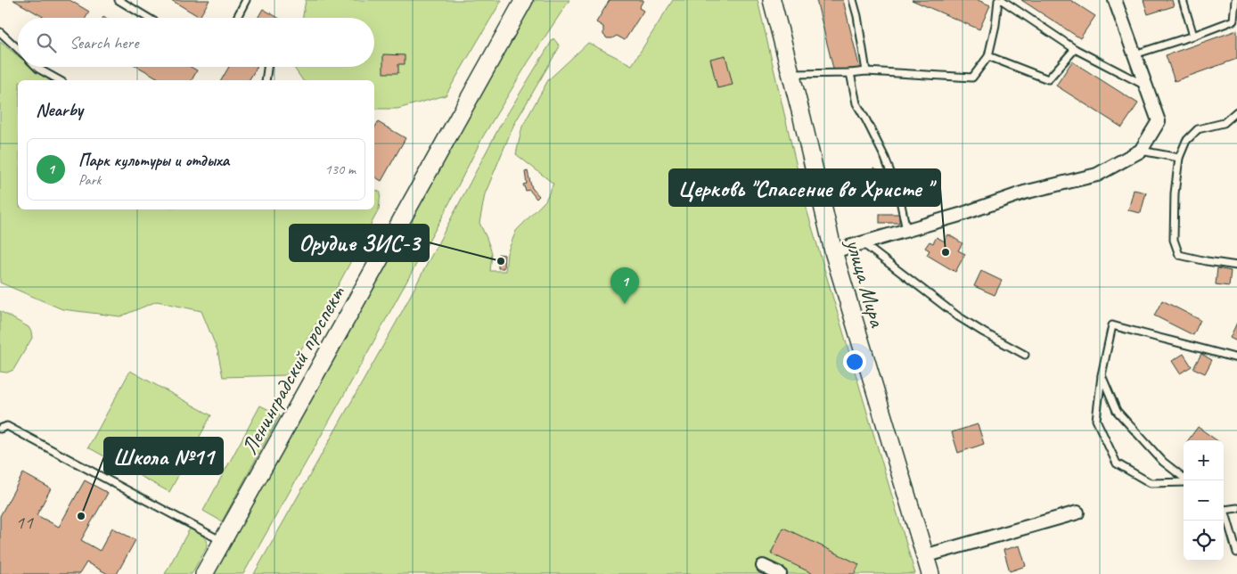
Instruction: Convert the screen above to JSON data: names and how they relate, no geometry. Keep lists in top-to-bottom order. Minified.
{"streets":{"street":["улица Мира","Ленинградский проспект"]},"places":["Церковь \"Спасение во Христе \"","Орудие ЗИС-3","Школа №11"],"house_numbers":["11"],"page":{"search":"Search here","heading":"Nearby","list":[{"mark":"1","name":"Парк культуры и отдыха","note":"Park","value":"130 m"}],"pins":"1","map_buttons":["+","−"]}}
